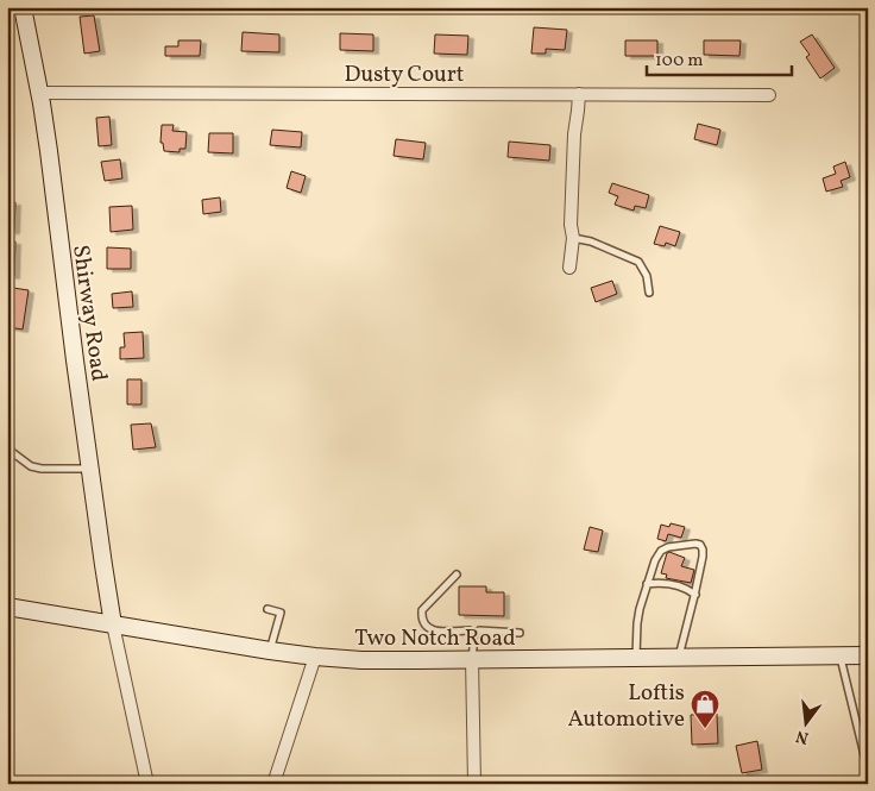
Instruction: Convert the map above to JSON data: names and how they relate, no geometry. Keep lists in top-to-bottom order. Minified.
{"streets":{"street":["Dusty Court","Shirway Road","Two Notch Road"]},"crossings":[["Dusty Court","Shirway Road"],["Shirway Road","Two Notch Road"]],"places":{"shop":["Loftis Automotive"]},"scale_bar":"100 m","north":"bottom"}
